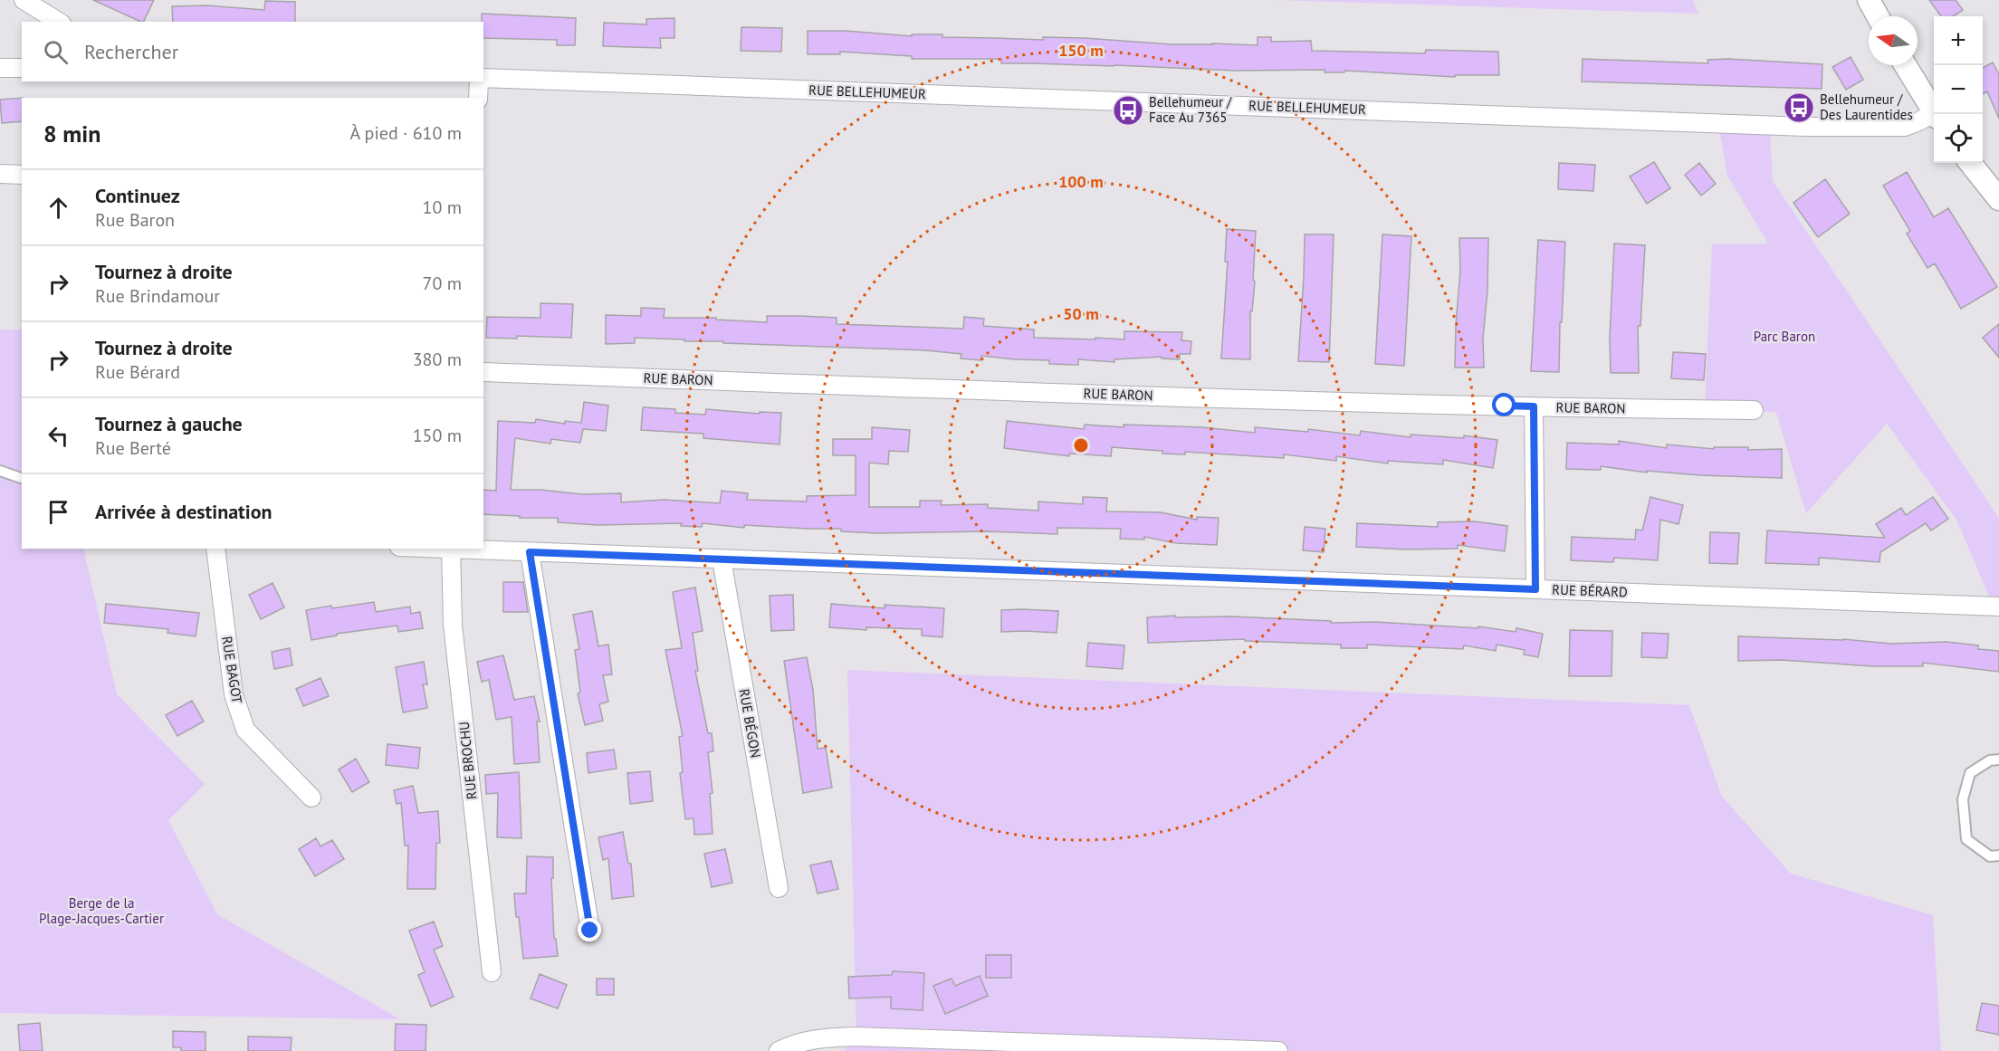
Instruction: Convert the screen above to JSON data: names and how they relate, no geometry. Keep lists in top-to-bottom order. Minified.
{"streets":{"street":["RUE BELLEHUMEUR","RUE BARON","RUE BÉRARD","RUE BAGOT","RUE BÉGON","RUE BROCHU"]},"crossings":[["RUE BÉRARD","RUE BÉGON"],["RUE BÉRARD","RUE BROCHU"]],"parks":["Parc Baron","Berge de la Plage-Jacques-Cartier"],"places":{"bus stop":["Bellehumeur / Des Laurentides","Bellehumeur / Face Au 7365"]},"north":"left","page":{"map_buttons":["+","−"],"search":"Rechercher","heading":["8 min","À pied · 610 m"],"list":[["Continuez","Rue Baron","10 m"],["Tournez à droite","Rue Brindamour","70 m"],["Tournez à droite","Rue Bérard","380 m"],["Tournez à gauche","Rue Berté","150 m"],"Arrivée à destination"]},"rings":["150 m","100 m","50 m"]}
